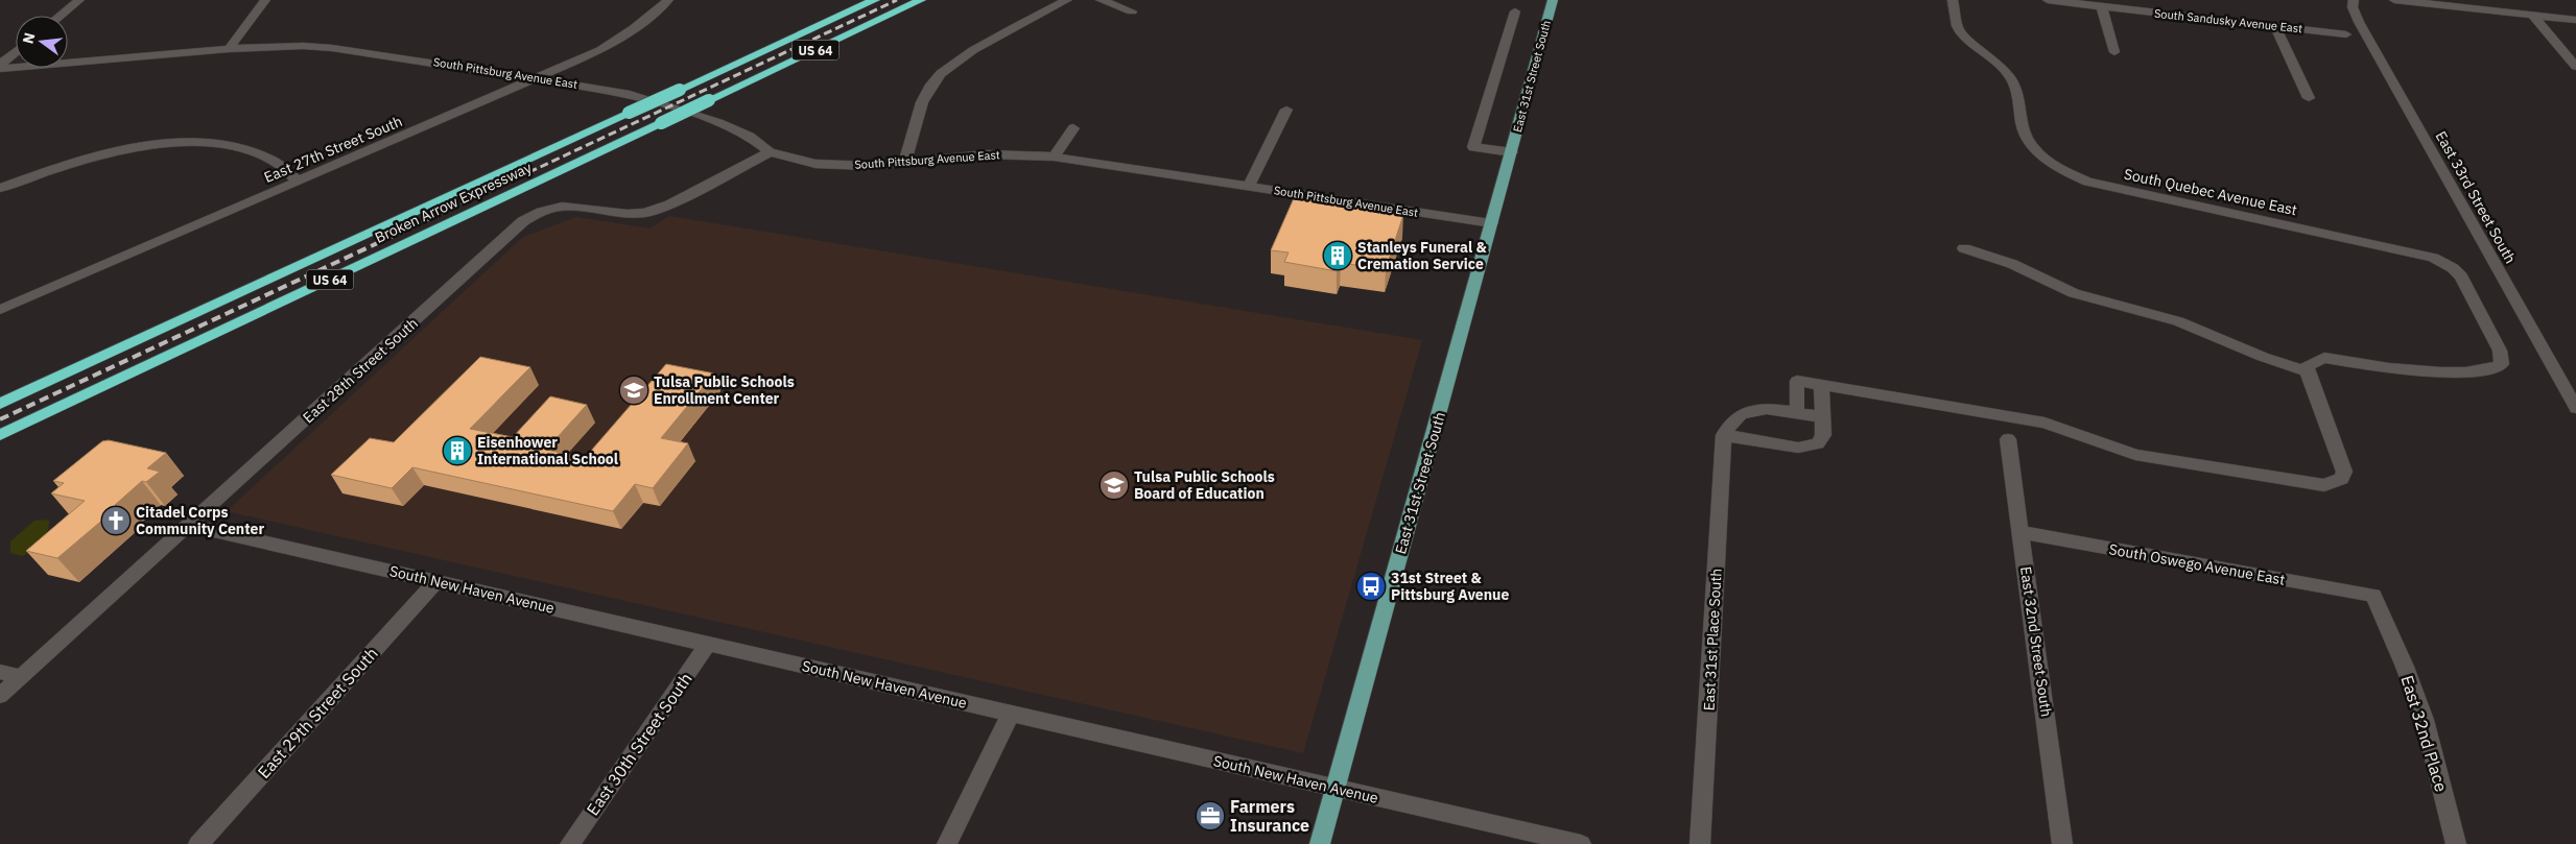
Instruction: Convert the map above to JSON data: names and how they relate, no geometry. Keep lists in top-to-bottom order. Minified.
{"streets":{"highway":["US 64","Broken Arrow Expressway"],"main road":["East 31st Street South"],"street":["South Sandusky Avenue East","South Pittsburg Avenue East","East 27th Street South","South Quebec Avenue East","East 33rd Street South","East 28th Street South","South Oswego Avenue East","South New Haven Avenue","East 31st Place South","East 32nd Street South","East 29th Street South","East 32nd Place","East 30th Street South"]},"crossings":[["South Pittsburg Avenue East","East 31st Street South"],["South Pittsburg Avenue East","East 27th Street South"],["South Pittsburg Avenue East","East 28th Street South"],["East 31st Street South","South New Haven Avenue"],["East 28th Street South","South New Haven Avenue"],["South Oswego Avenue East","East 32nd Street South"],["South Oswego Avenue East","East 32nd Place"],["South New Haven Avenue","East 29th Street South"],["South New Haven Avenue","East 30th Street South"]],"places":{"building":["Stanleys Funeral & Cremation Service","Eisenhower International School"],"school or university":["Tulsa Public Schools Enrollment Center","Tulsa Public Schools Board of Education"],"church":["Citadel Corps Community Center"],"bus stop":["31st Street & Pittsburg Avenue"],"office":["Farmers Insurance"]},"north":"left"}
